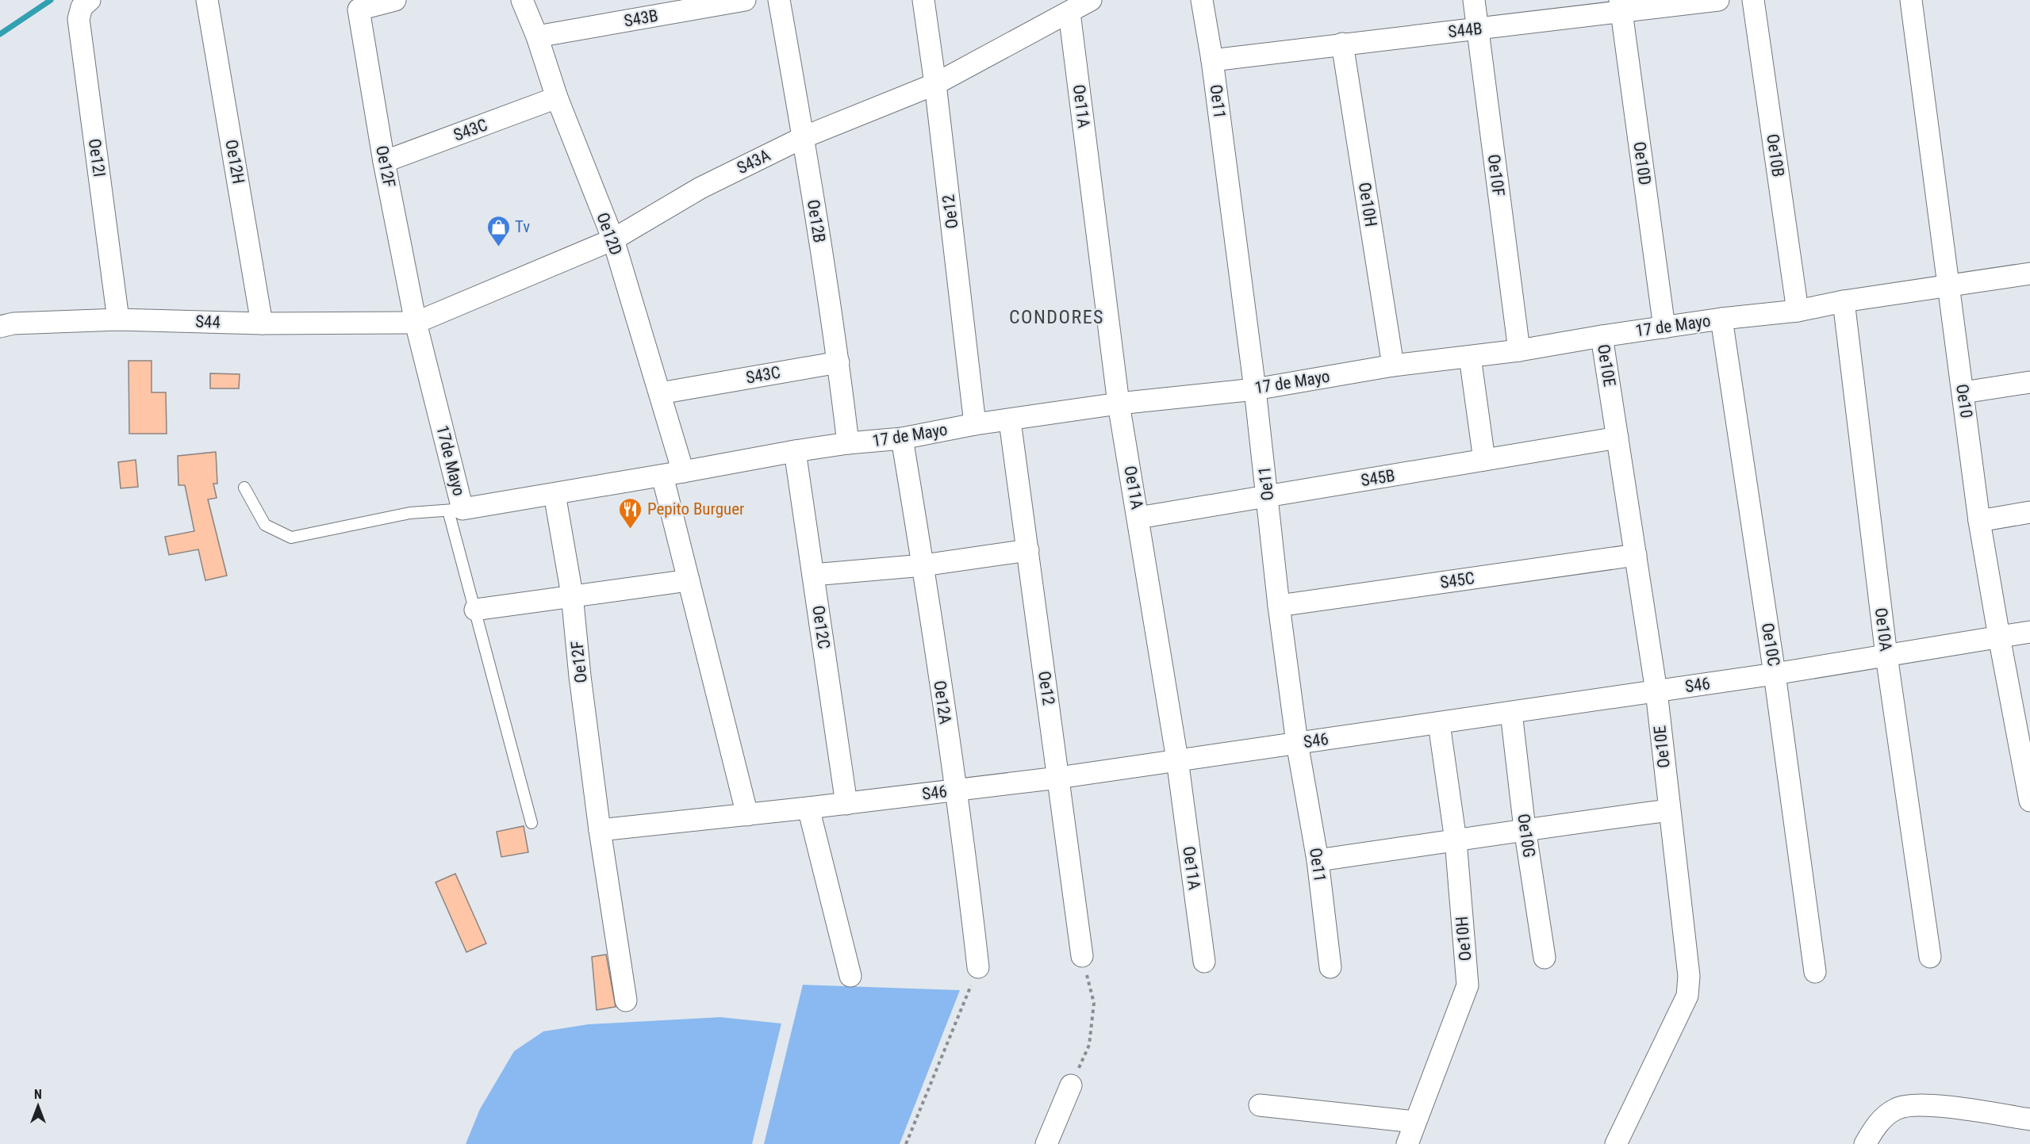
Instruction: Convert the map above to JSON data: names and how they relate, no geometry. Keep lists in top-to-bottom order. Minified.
{"streets":{"street":["S43B","S44B","Oe11","Oe11A","S43C","Oe10B","Oe12I","Oe12H","S43A","Oe10D","Oe12F","Oe10F","Oe10H","Oe12","Oe12B","Oe12D","S44","17 de Mayo","Oe10E","Oe10","17de Mayo","S45B","S45C","Oe12C","Oe10A","Oe10C","S46","Oe12A","Oe10G"]},"crossings":[["S43B","Oe12D"],["S44B","Oe11"],["S44B","Oe10D"],["S44B","Oe10F"],["S44B","Oe10H"],["Oe11","17 de Mayo"],["Oe11","S45B"],["Oe11","S45C"],["Oe11","S46"],["Oe11A","S43A"],["Oe11A","17 de Mayo"],["Oe11A","S45B"],["Oe11A","S46"],["S43C","Oe12F"],["S43C","Oe12B"],["S43C","Oe12D"],["Oe10B","17 de Mayo"],["Oe12I","S44"],["Oe12H","S44"],["S43A","Oe12F"],["S43A","Oe12"],["S43A","Oe12B"],["S43A","Oe12D"],["S43A","S44"],["S43A","17de Mayo"],["Oe10D","17 de Mayo"],["Oe12F","S44"],["Oe12F","17 de Mayo"],["Oe12F","17de Mayo"],["Oe12F","S46"],["Oe10F","17 de Mayo"],["Oe10H","17 de Mayo"],["Oe10H","S46"],["Oe12","17 de Mayo"],["Oe12","S46"],["Oe12B","17 de Mayo"],["Oe12D","17 de Mayo"],["S44","17de Mayo"],["17 de Mayo","Oe10E"],["17 de Mayo","Oe10"],["17 de Mayo","17de Mayo"],["17 de Mayo","Oe12C"],["17 de Mayo","Oe10A"],["17 de Mayo","Oe10C"],["17 de Mayo","Oe12A"],["Oe10E","S45B"],["Oe10E","S45C"],["Oe10E","S46"],["Oe10","S46"],["Oe12C","S46"],["Oe10A","S46"],["Oe10C","S46"],["S46","Oe12A"],["S46","Oe10G"]],"districts":["CONDORES"],"places":{"shop":["Tv"],"restaurant":["Pepito Burguer"]},"north":"top"}
